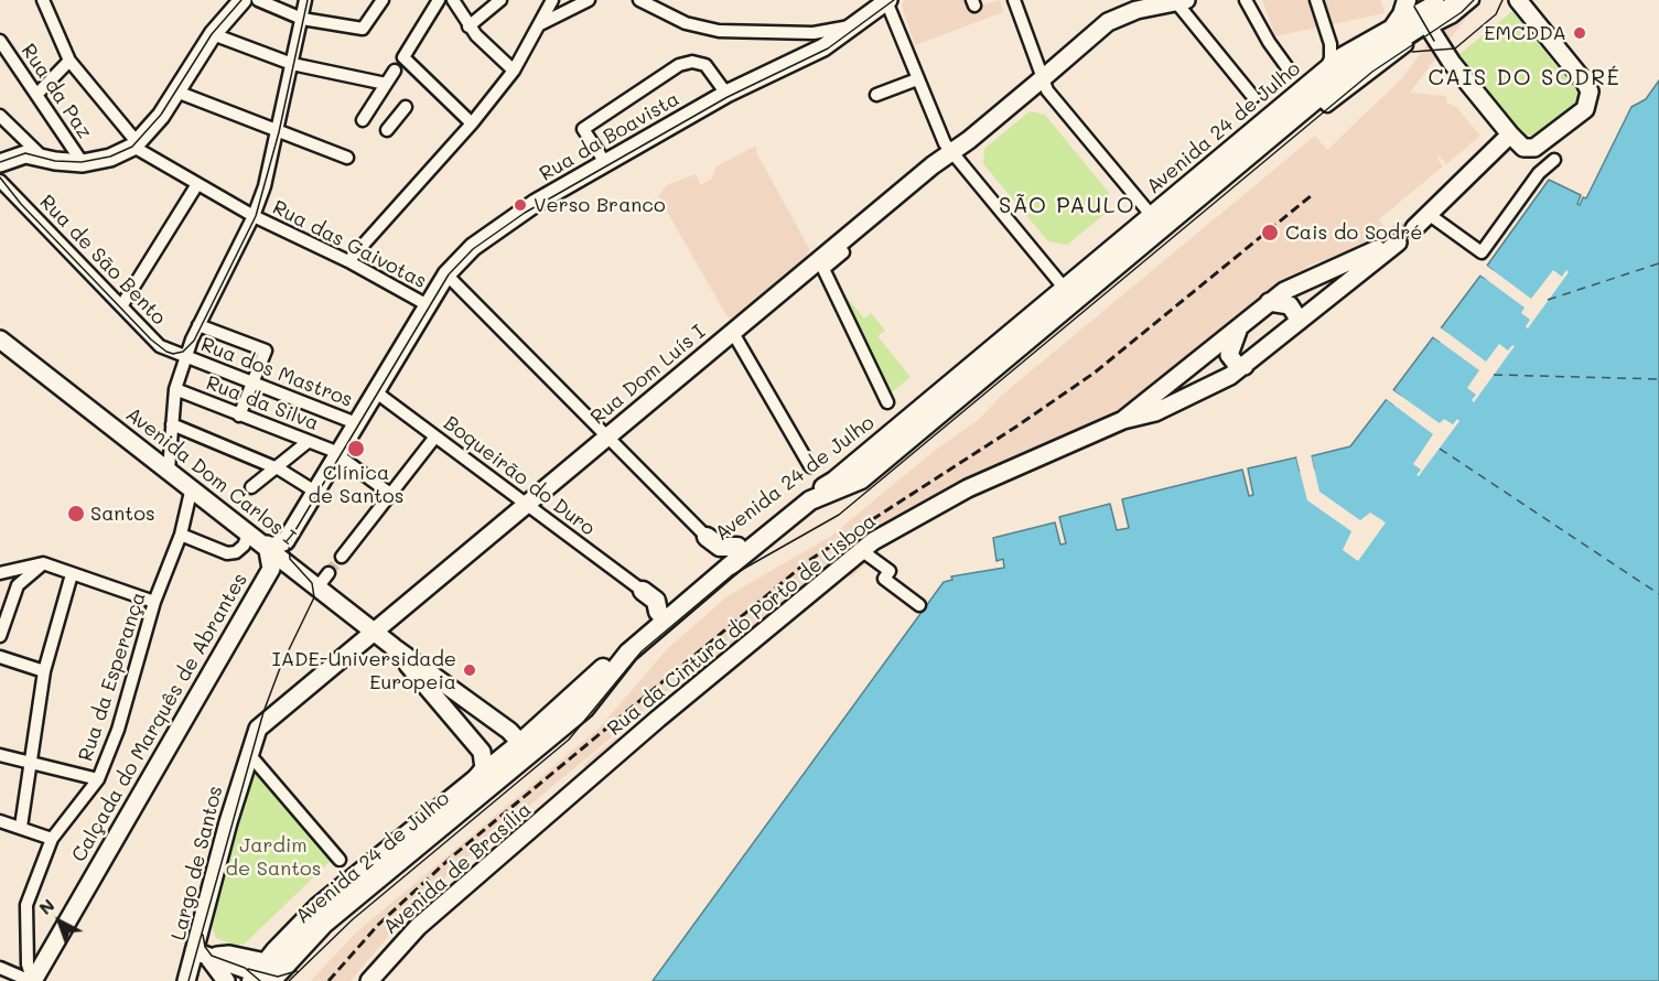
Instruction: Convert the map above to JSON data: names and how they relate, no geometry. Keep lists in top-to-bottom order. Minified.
{"streets":{"main road":["Avenida 24 de Julho"],"street":["Rua da Paz","Rua da Boavista","Rua das Gaivotas","Rua de São Bento","Rua dos Mastros","Rua Dom Luís I","Rua da Silva","Avenida Dom Carlos I","Boqueirão do Duro","Rua da Cintura do Porto de Lisboa","Rua da Esperança","Calçada do Marquês de Abrantes","Largo de Santos","Avenida de Brasília"]},"crossings":[["Avenida 24 de Julho","Avenida Dom Carlos I"],["Rua da Boavista","Rua das Gaivotas"],["Rua da Boavista","Rua dos Mastros"],["Rua da Boavista","Rua da Silva"],["Rua da Boavista","Boqueirão do Duro"],["Rua de São Bento","Rua dos Mastros"],["Rua Dom Luís I","Avenida Dom Carlos I"],["Rua Dom Luís I","Boqueirão do Duro"],["Rua Dom Luís I","Largo de Santos"],["Avenida Dom Carlos I","Rua da Esperança"],["Avenida Dom Carlos I","Calçada do Marquês de Abrantes"],["Rua da Cintura do Porto de Lisboa","Avenida de Brasília"],["Rua da Esperança","Calçada do Marquês de Abrantes"]],"districts":["CAIS DO SODRÉ","SÃO PAULO"],"parks":["Jardim de Santos"],"places":["EMCDDA","Verso Branco","Cais do Sodré","Clínica de Santos","Santos","IADE-Universidade Europeia"],"north":"top left"}
